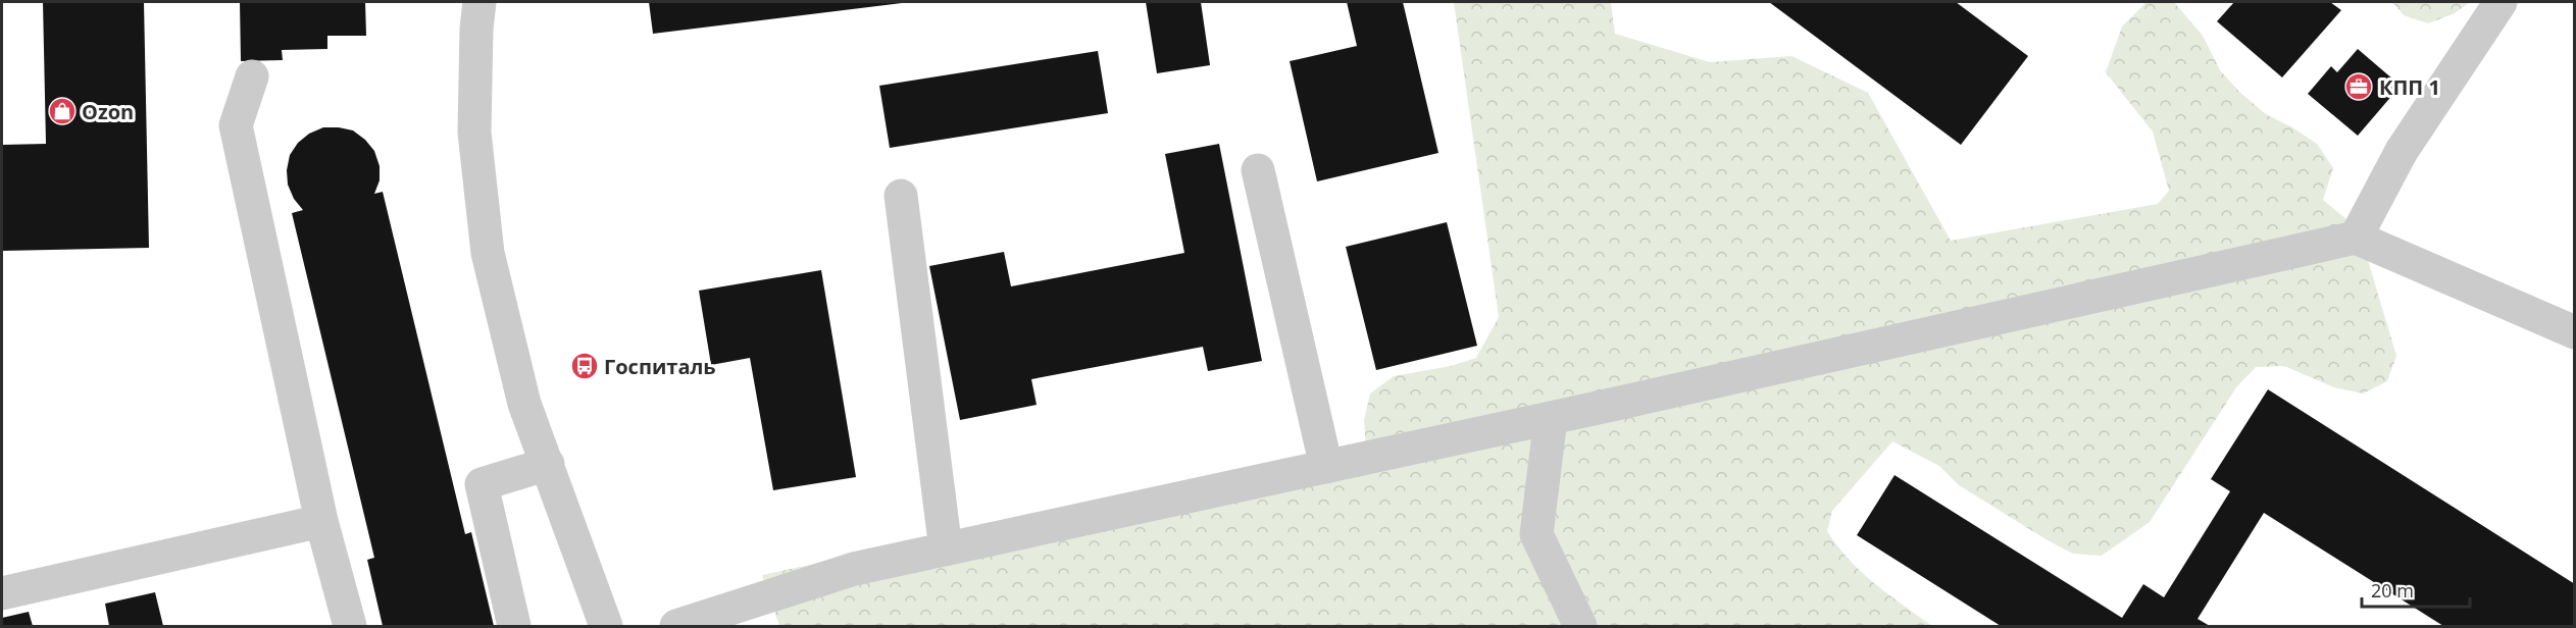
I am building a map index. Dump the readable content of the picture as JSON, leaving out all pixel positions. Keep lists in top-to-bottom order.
{
  "places": {
    "office": ["КПП 1"],
    "shop": ["Ozon"],
    "bus stop": ["Госпиталь"]
  },
  "scale_bar": "20 m"
}
